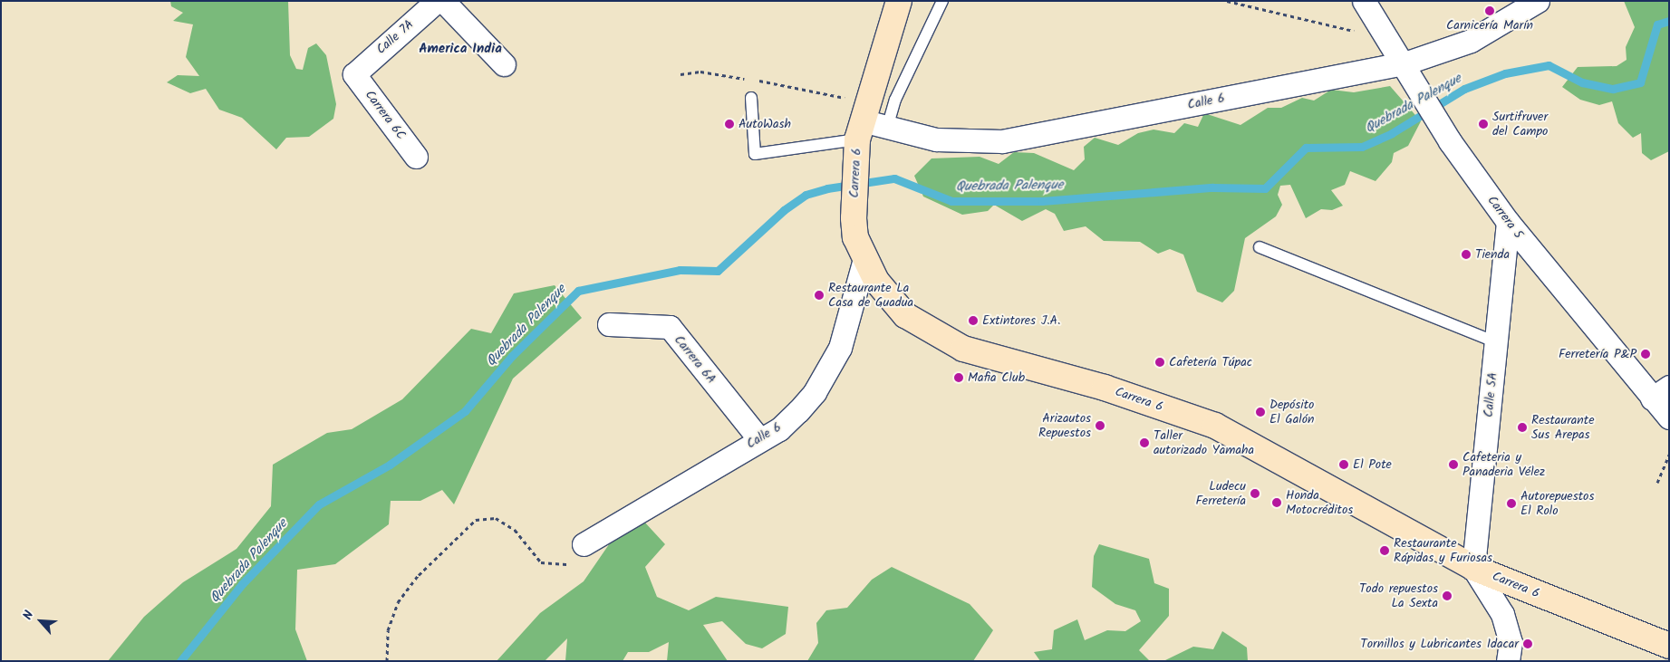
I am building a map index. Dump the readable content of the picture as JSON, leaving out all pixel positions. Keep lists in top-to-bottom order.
{
  "streets": {
    "main road": ["Carrera 6"],
    "street": [
      "Calle 7A",
      "Calle 6",
      "Carrera 6C",
      "Carrera 5",
      "Carrera 6A",
      "Calle 5A"
    ]
  },
  "crossings": [
    ["Calle 7A", "Carrera 6C"],
    ["Calle 6", "Carrera 6"],
    ["Calle 6", "Carrera 5"],
    ["Calle 6", "Carrera 6A"],
    ["Carrera 6", "Calle 5A"],
    ["Carrera 5", "Calle 5A"]
  ],
  "districts": ["America India"],
  "water": ["Quebrada Palenque"],
  "places": [
    "Carnicería Marín",
    "AutoWash",
    "Surtifruver del Campo",
    "Tienda",
    "Restaurante La Casa de Guadua",
    "Extintores J.A.",
    "Ferretería P&P",
    "Cafetería Túpac",
    "Mafia Club",
    "Depósito El Galón",
    "Arizautos Repuestos",
    "Restaurante Sus Arepas",
    "Taller autorizado Yamaha",
    "El Pote",
    "Cafeteria y Panaderia Vélez",
    "Ludecu Ferretería",
    "Honda Motocréditos",
    "Autorepuestos El Rolo",
    "Restaurante Rápidas y Furiosas",
    "Todo repuestos La Sexta",
    "Tornillos y Lubricantes Idacar"
  ],
  "north": "top left"
}
